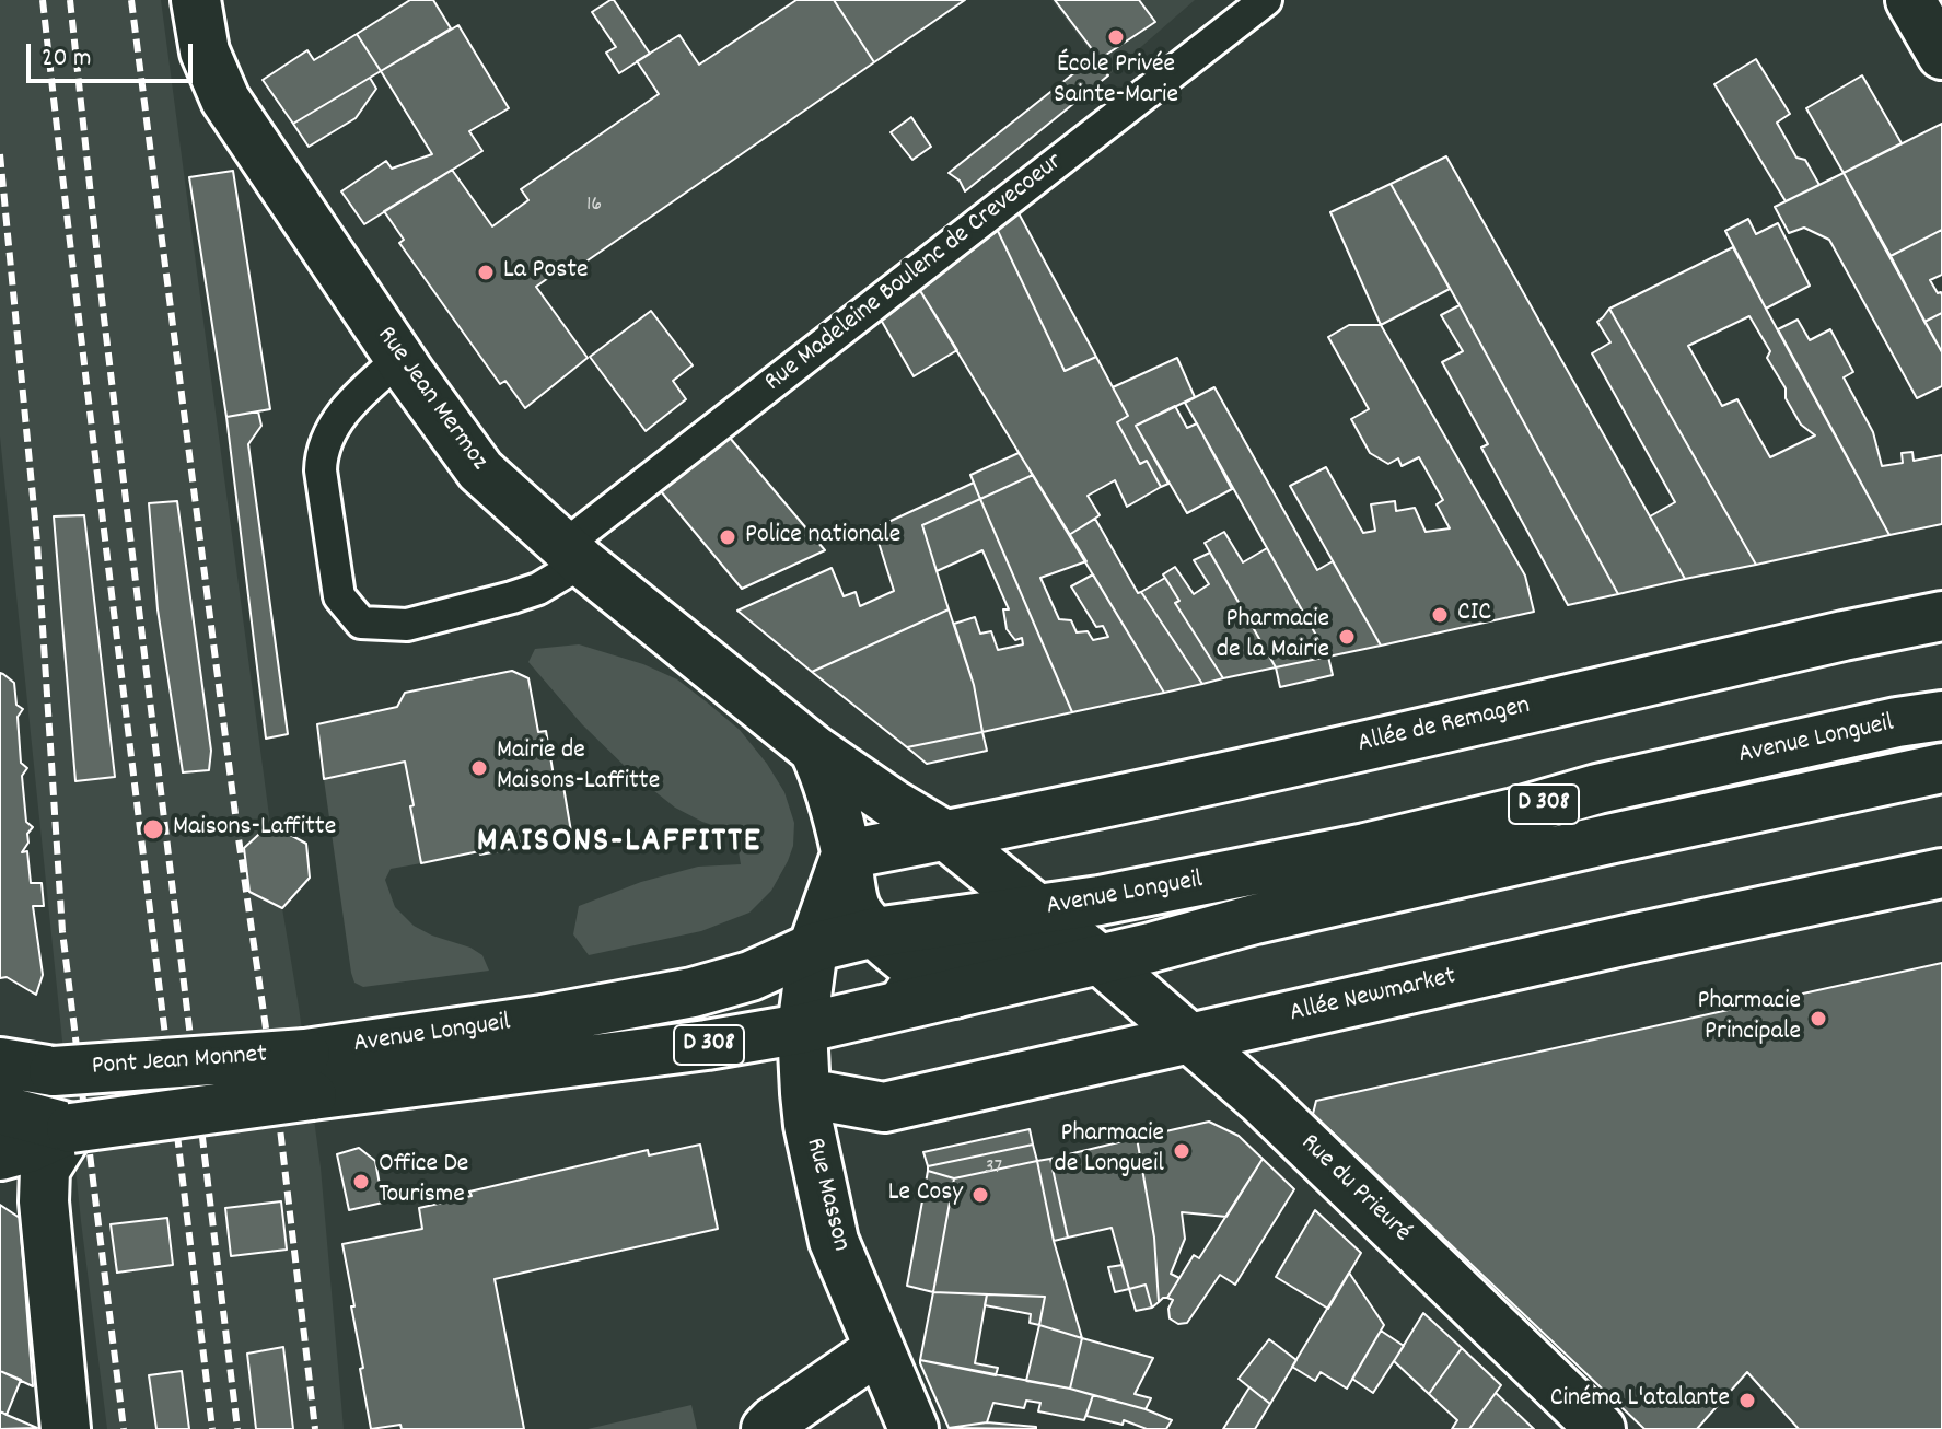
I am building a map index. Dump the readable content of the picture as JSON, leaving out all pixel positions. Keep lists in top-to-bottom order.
{
  "streets": {
    "street": [
      "Rue Jean Mermoz",
      "Allée de Remagen",
      "Avenue Longueil",
      "D 308",
      "Allée Newmarket",
      "Pont Jean Monnet",
      "Rue du Prieuré",
      "Rue Masson"
    ],
    "lane": ["Rue Madeleine Boulenc de Crevecoeur"]
  },
  "crossings": [
    ["Rue Madeleine Boulenc de Crevecoeur", "Rue Jean Mermoz"],
    ["Rue Jean Mermoz", "Allée de Remagen"],
    ["Rue Jean Mermoz", "Avenue Longueil"],
    ["Rue Jean Mermoz", "Rue du Prieuré"],
    ["Rue Jean Mermoz", "Rue Masson"],
    ["Allée de Remagen", "Rue Masson"],
    ["Avenue Longueil", "Pont Jean Monnet"],
    ["Avenue Longueil", "Rue du Prieuré"],
    ["Avenue Longueil", "Rue Masson"],
    ["D 308", "Pont Jean Monnet"],
    ["Allée Newmarket", "Rue du Prieuré"],
    ["Allée Newmarket", "Rue Masson"]
  ],
  "districts": ["MAISONS-LAFFITTE"],
  "places": [
    "École Privée Sainte-Marie",
    "La Poste",
    "Police nationale",
    "CIC",
    "Pharmacie de la Mairie",
    "Mairie de Maisons-Laffitte",
    "Maisons-Laffitte",
    "Pharmacie Principale",
    "Pharmacie de Longueil",
    "Office De Tourisme",
    "Le Cosy",
    "Cinéma L'atalante"
  ],
  "house_numbers": ["16", "37"],
  "scale_bar": "20 m"
}
